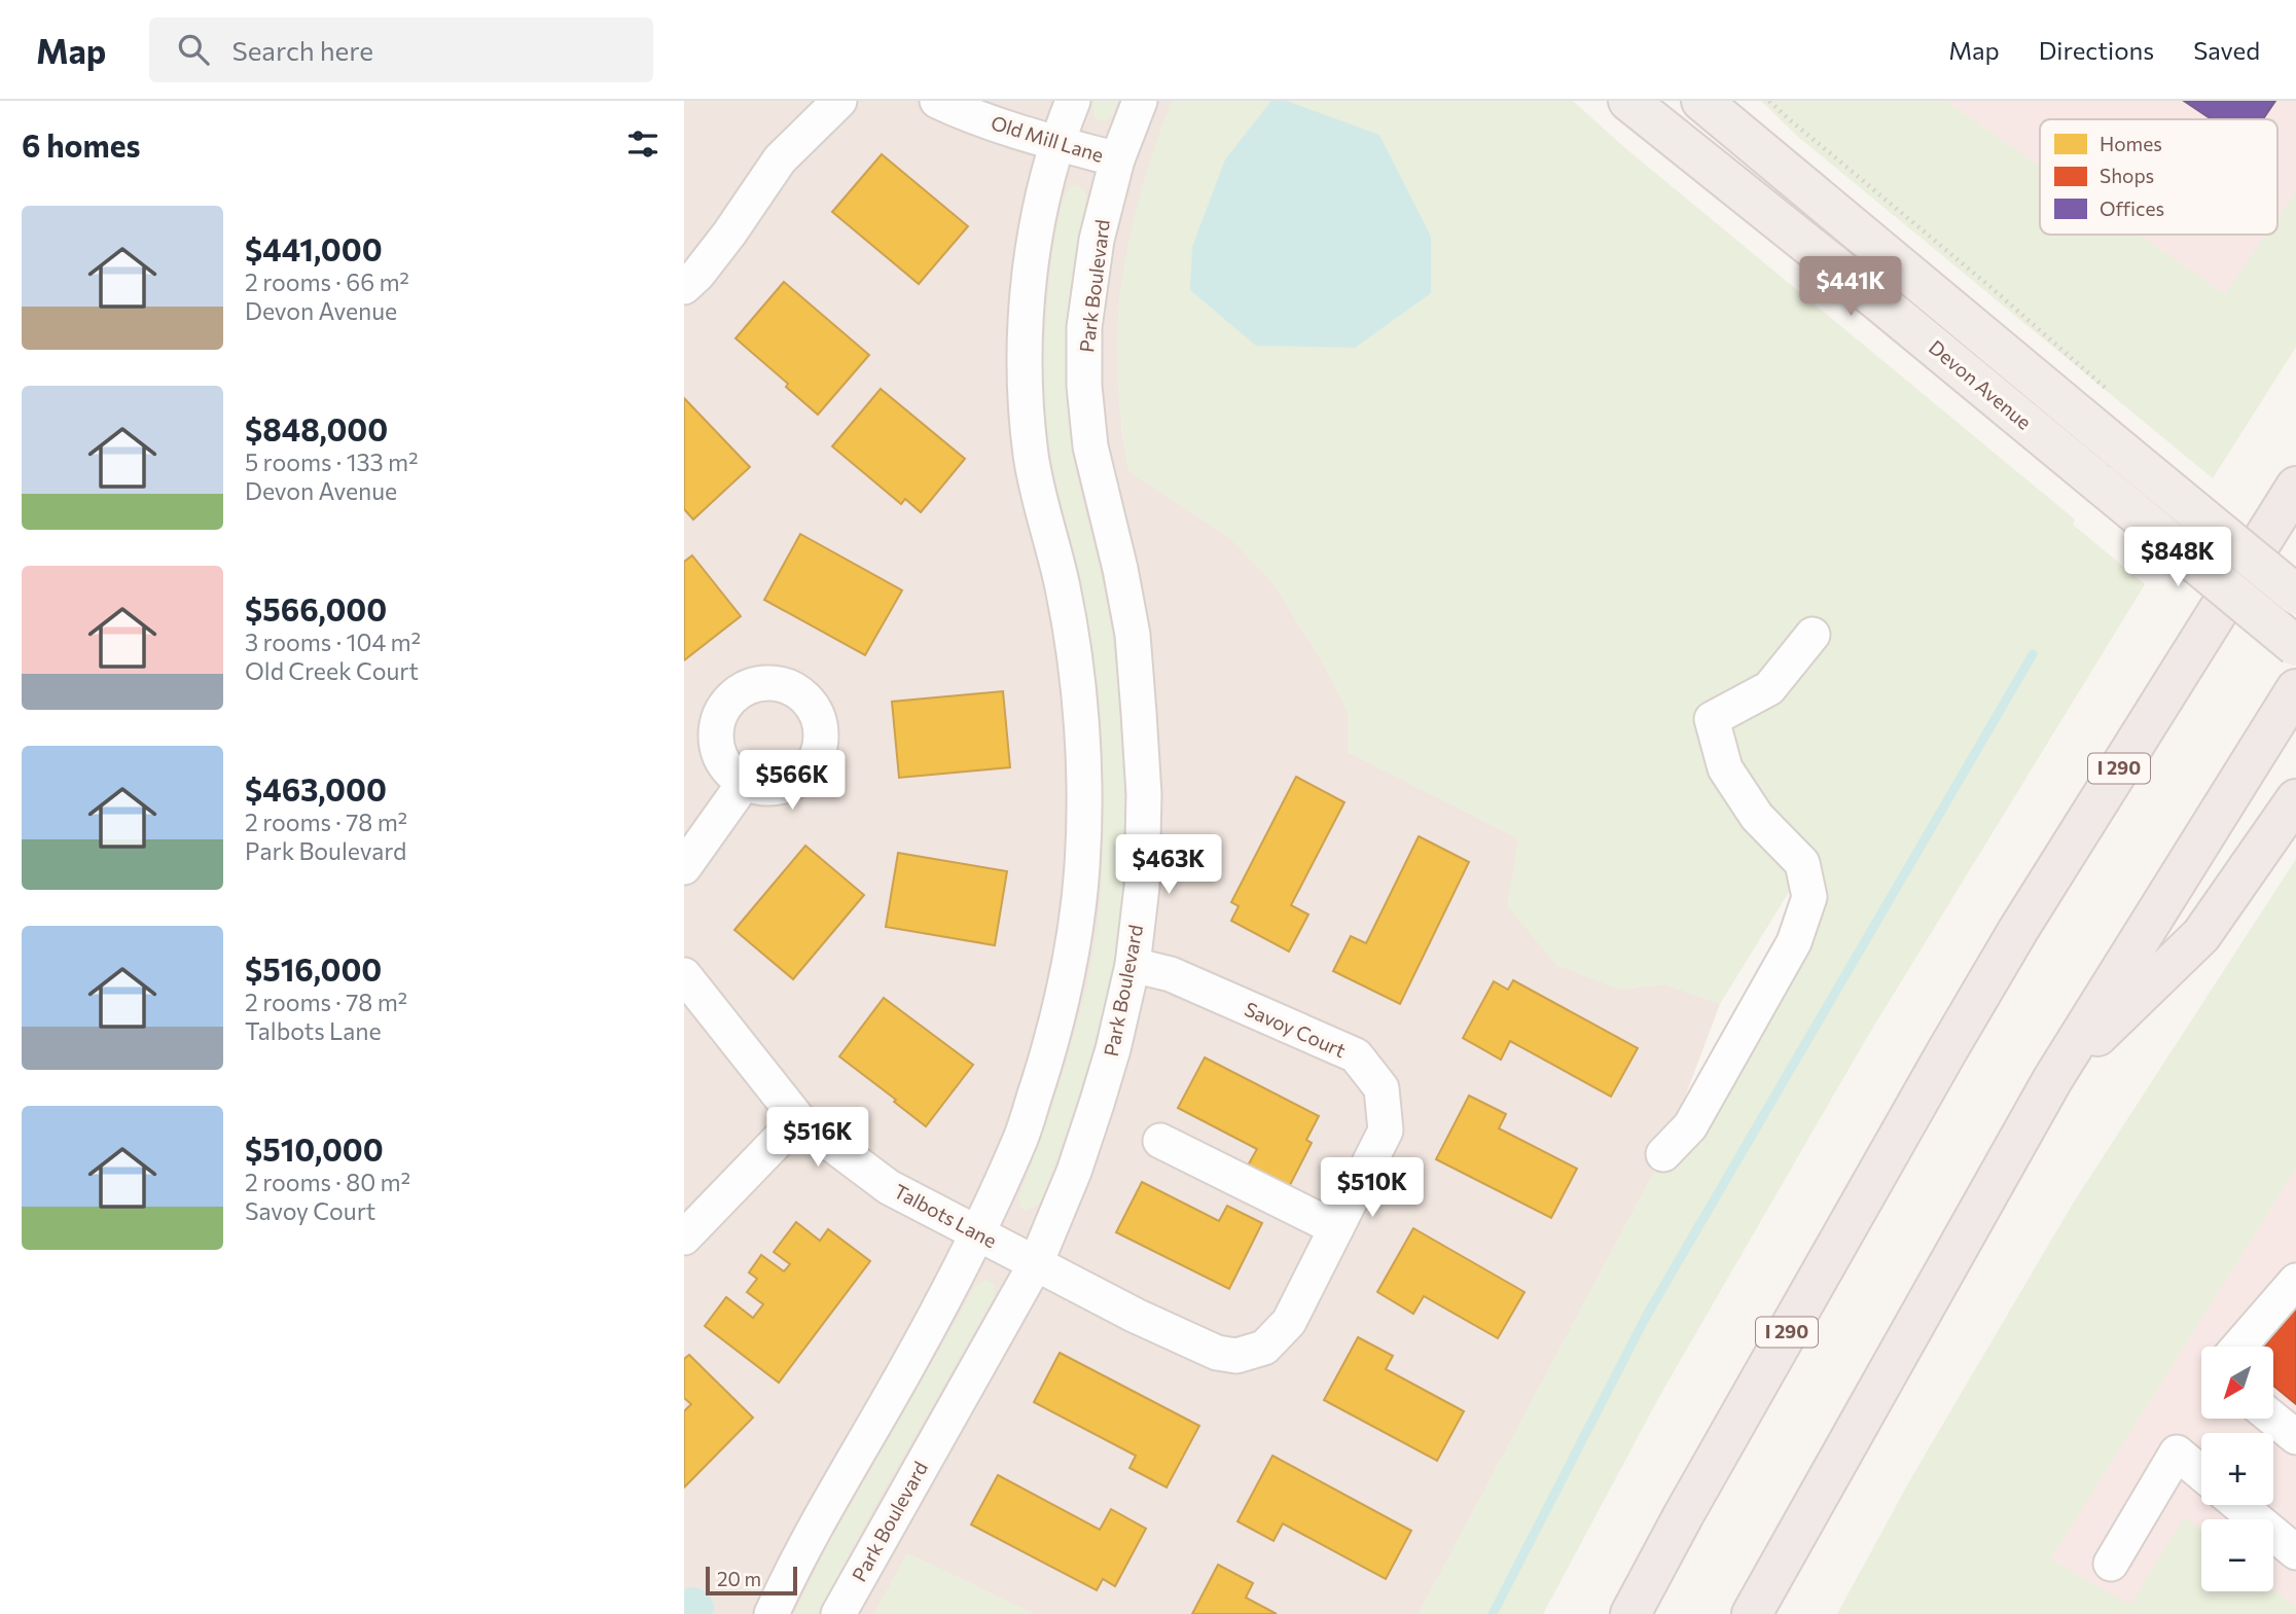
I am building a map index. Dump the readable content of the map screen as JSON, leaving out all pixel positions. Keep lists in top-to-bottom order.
{
  "streets": {
    "highway": ["I 290"],
    "main road": ["Devon Avenue"],
    "street": [
      "Old Mill Lane",
      "Park Boulevard",
      "Savoy Court",
      "Talbots Lane"
    ]
  },
  "crossings": [
    ["Old Mill Lane", "Park Boulevard"],
    ["Park Boulevard", "Savoy Court"],
    ["Park Boulevard", "Talbots Lane"],
    ["Savoy Court", "Talbots Lane"]
  ],
  "legend": ["Homes", "Shops", "Offices"],
  "scale_bar": "20 m",
  "north": "bottom left",
  "page": {
    "header": "Map",
    "search": "Search here",
    "nav": ["Map", "Directions", "Saved"],
    "heading": "6 homes",
    "list": [
      {
        "name": "$441,000",
        "note": "2 rooms · 66 m² · Devon Avenue"
      },
      {
        "name": "$848,000",
        "note": "5 rooms · 133 m² · Devon Avenue"
      },
      {
        "name": "$566,000",
        "note": "3 rooms · 104 m² · Old Creek Court"
      },
      {
        "name": "$463,000",
        "note": "2 rooms · 78 m² · Park Boulevard"
      },
      {
        "name": "$516,000",
        "note": "2 rooms · 78 m² · Talbots Lane"
      },
      {
        "name": "$510,000",
        "note": "2 rooms · 80 m² · Savoy Court"
      }
    ],
    "price": [
      "$441K",
      "$848K",
      "$566K",
      "$463K",
      "$516K",
      "$510K"
    ],
    "map_buttons": ["+", "−"],
    "scale": "20 m"
  }
}
